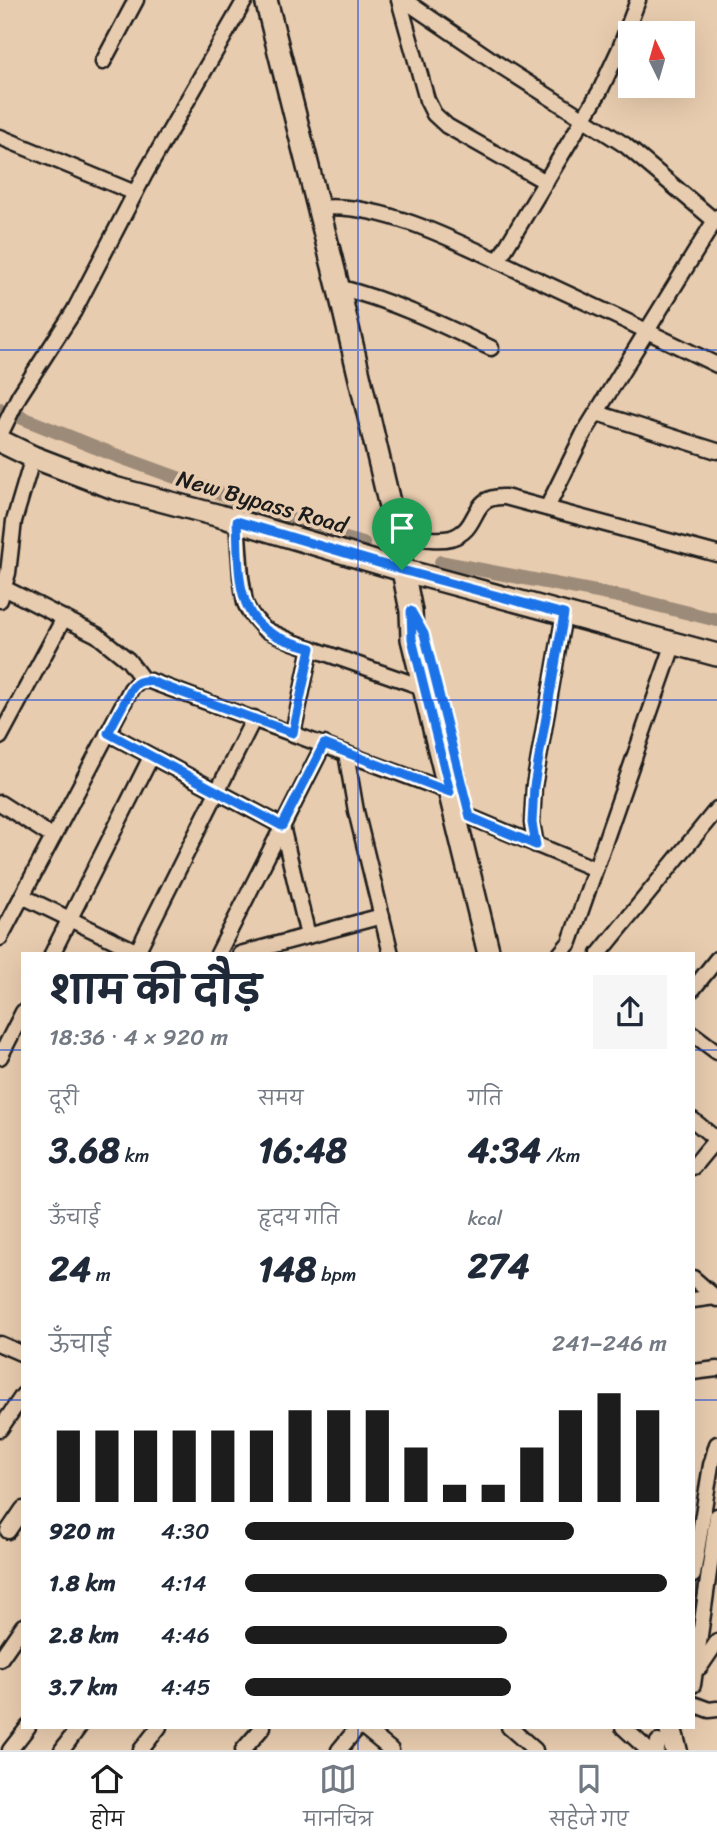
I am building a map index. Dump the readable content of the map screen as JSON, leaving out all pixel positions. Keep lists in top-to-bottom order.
{
  "streets": {
    "street": ["New Bypass Road"]
  },
  "north": "top",
  "page": {
    "heading": ["शाम की दौड़", "18:36 · 4 × 920 m"],
    "stats": [
      ["दूरी", "3.68 km"],
      ["समय", "16:48"],
      ["गति", "4:34 /km"],
      ["ऊँचाई", "24 m"],
      ["हृदय गति", "148 bpm"],
      ["kcal", "274"]
    ],
    "chart": ["ऊँचाई", "241–246 m"],
    "list": [
      {
        "name": "920 m",
        "note": "4:30"
      },
      {
        "name": "1.8 km",
        "note": "4:14"
      },
      {
        "name": "2.8 km",
        "note": "4:46"
      },
      {
        "name": "3.7 km",
        "note": "4:45"
      }
    ],
    "tabs": ["होम", "मानचित्र", "सहेजे गए"]
  }
}
